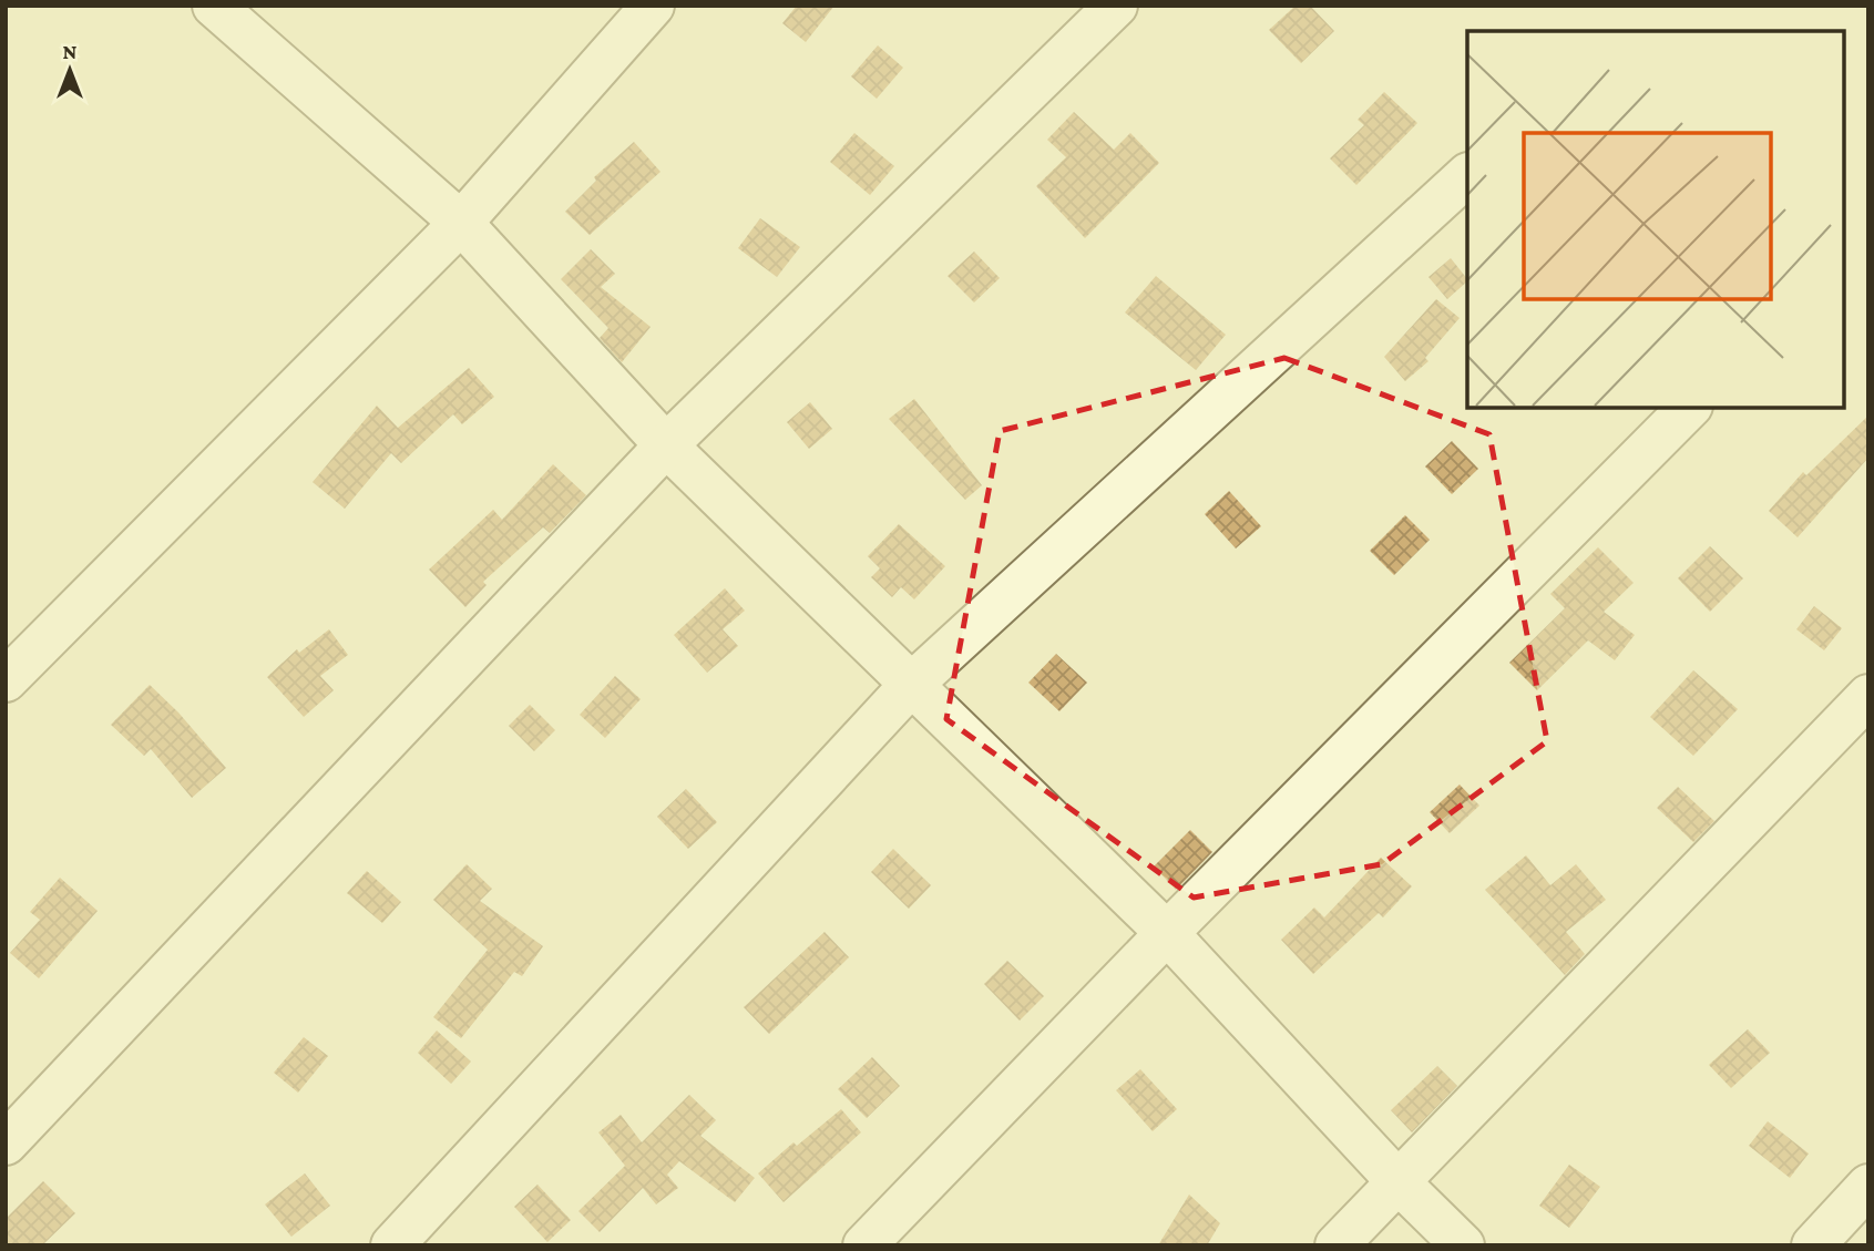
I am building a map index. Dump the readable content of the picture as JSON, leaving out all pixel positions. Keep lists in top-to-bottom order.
{
  "north": "top"
}
